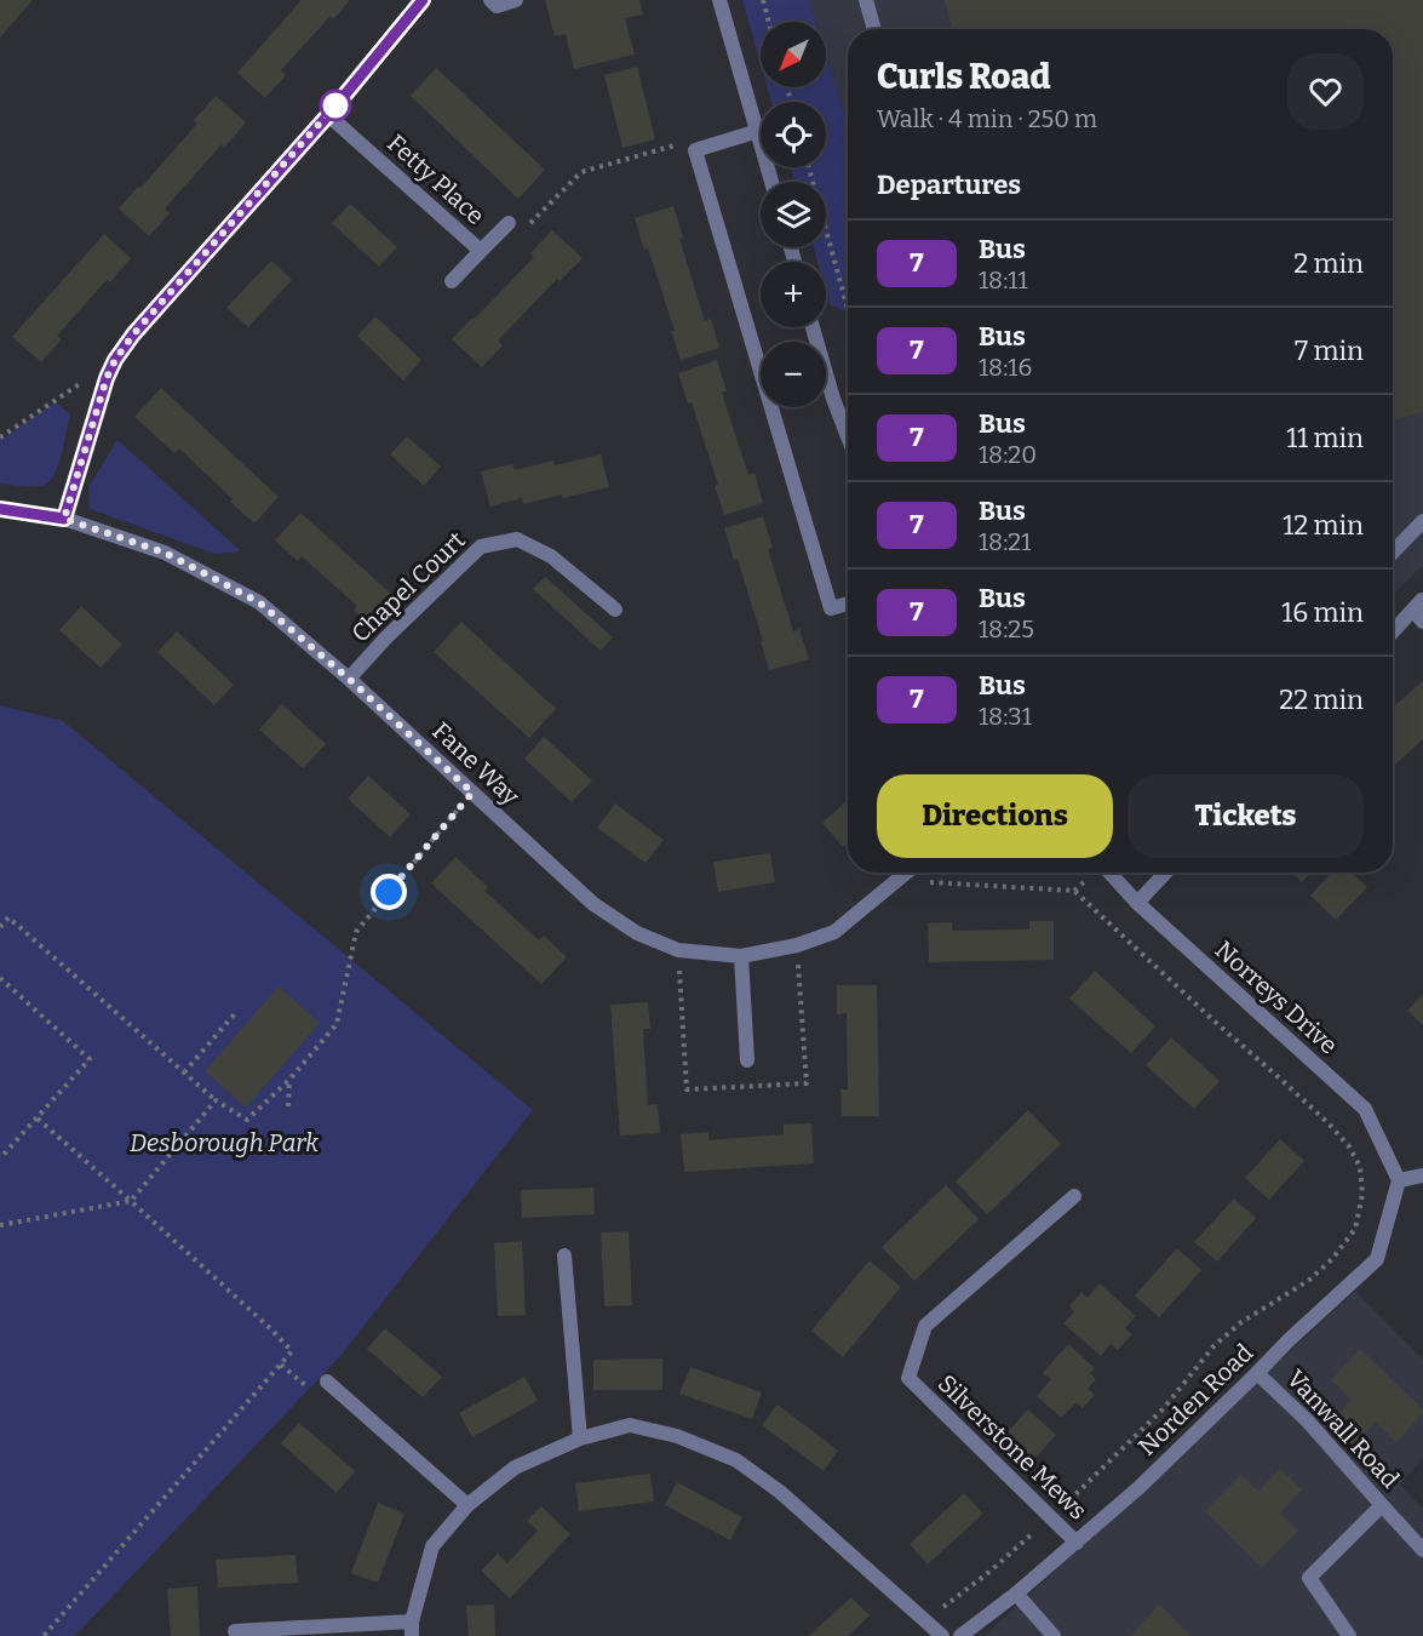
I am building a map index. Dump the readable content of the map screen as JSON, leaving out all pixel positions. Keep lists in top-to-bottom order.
{
  "streets": {
    "street": [
      "Fetty Place",
      "Chapel Court",
      "Fane Way",
      "Norreys Drive",
      "Norden Road",
      "Vanwall Road",
      "Silverstone Mews"
    ]
  },
  "crossings": [
    ["Chapel Court", "Fane Way"],
    ["Norreys Drive", "Norden Road"],
    ["Norden Road", "Vanwall Road"],
    ["Norden Road", "Silverstone Mews"]
  ],
  "parks": ["Desborough Park"],
  "lines": ["bus line 7"],
  "north": "bottom left",
  "page": {
    "map_buttons": ["+", "−"],
    "heading": [
      ["Curls Road", "Walk · 4 min · 250 m"],
      "Departures"
    ],
    "list": [
      {
        "mark": "7",
        "name": "Bus",
        "note": "18:11",
        "value": "2 min"
      },
      {
        "mark": "7",
        "name": "Bus",
        "note": "18:16",
        "value": "7 min"
      },
      {
        "mark": "7",
        "name": "Bus",
        "note": "18:20",
        "value": "11 min"
      },
      {
        "mark": "7",
        "name": "Bus",
        "note": "18:21",
        "value": "12 min"
      },
      {
        "mark": "7",
        "name": "Bus",
        "note": "18:25",
        "value": "16 min"
      },
      {
        "mark": "7",
        "name": "Bus",
        "note": "18:31",
        "value": "22 min"
      }
    ],
    "buttons": ["Directions", "Tickets"]
  }
}
